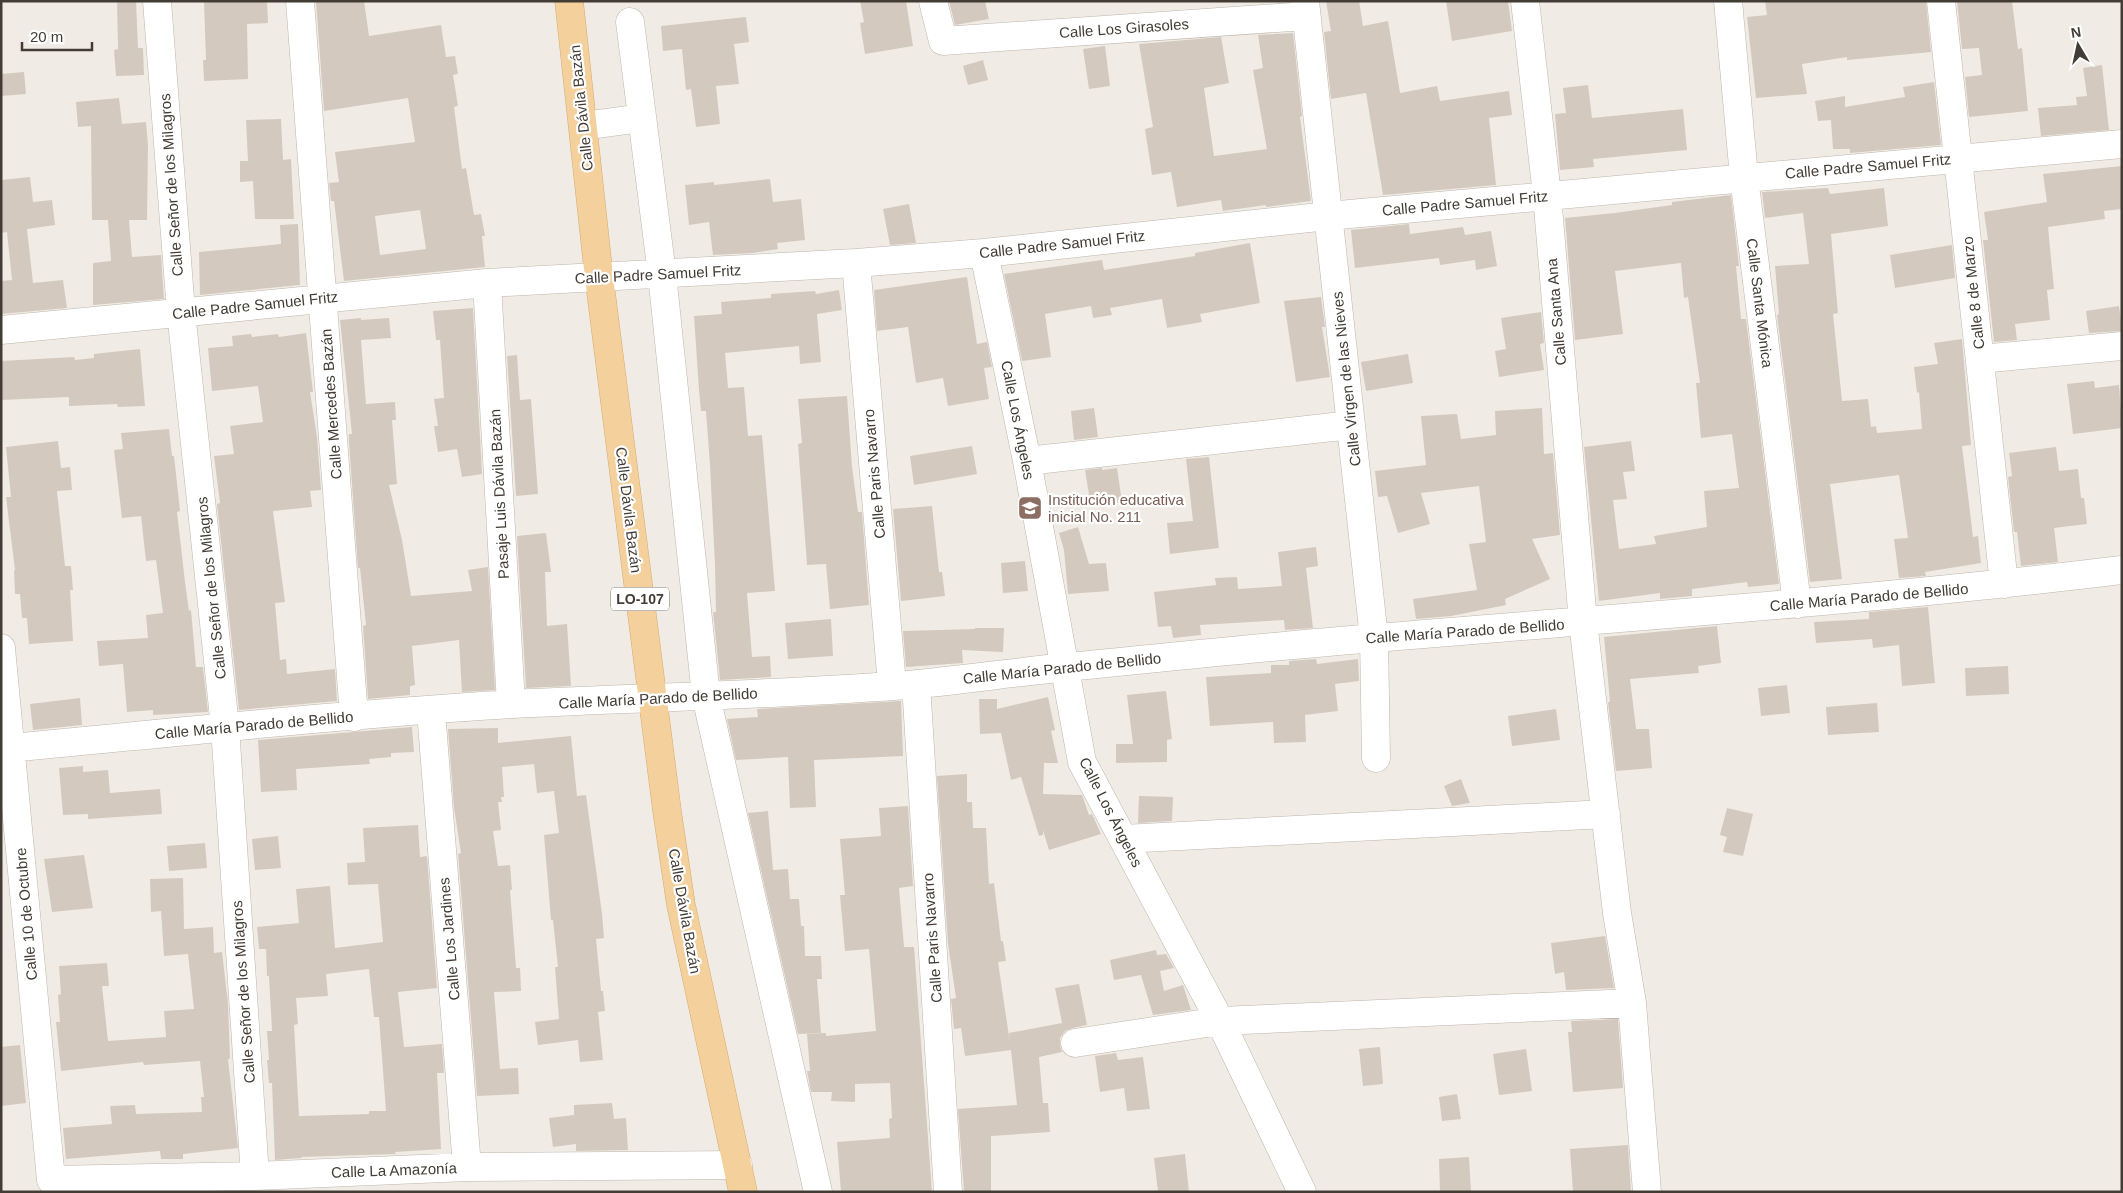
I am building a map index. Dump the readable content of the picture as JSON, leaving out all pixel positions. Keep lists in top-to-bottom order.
{
  "streets": {
    "main road": ["Calle Dávila Bazán", "LO-107"],
    "street": [
      "Calle Los Girasoles",
      "Calle Padre Samuel Fritz",
      "Calle Señor de los Milagros",
      "Calle 8 de Marzo",
      "Calle Santa Mónica",
      "Calle Santa Ana",
      "Calle Virgen de las Nieves",
      "Calle Mercedes Bazán",
      "Calle Los Ángeles",
      "Calle Paris Navarro",
      "Pasaje Luis Dávila Bazán",
      "Calle María Parado de Bellido",
      "Calle 10 de Octubre",
      "Calle Los Jardines",
      "Calle La Amazonía"
    ]
  },
  "crossings": [
    ["Calle Los Girasoles", "Calle Virgen de las Nieves"],
    ["Calle Dávila Bazán", "Calle Padre Samuel Fritz"],
    ["Calle Dávila Bazán", "Calle María Parado de Bellido"],
    ["Calle Dávila Bazán", "Calle La Amazonía"],
    ["Calle Padre Samuel Fritz", "Calle Señor de los Milagros"],
    ["Calle Padre Samuel Fritz", "Calle 8 de Marzo"],
    ["Calle Padre Samuel Fritz", "Calle Santa Mónica"],
    ["Calle Padre Samuel Fritz", "Calle Santa Ana"],
    ["Calle Padre Samuel Fritz", "Calle Virgen de las Nieves"],
    ["Calle Padre Samuel Fritz", "Calle Mercedes Bazán"],
    ["Calle Padre Samuel Fritz", "Calle Los Ángeles"],
    ["Calle Padre Samuel Fritz", "Calle Paris Navarro"],
    ["Calle Padre Samuel Fritz", "Pasaje Luis Dávila Bazán"],
    ["Calle Señor de los Milagros", "Calle María Parado de Bellido"],
    ["Calle Señor de los Milagros", "Calle La Amazonía"],
    ["Calle 8 de Marzo", "Calle María Parado de Bellido"],
    ["Calle Santa Mónica", "Calle María Parado de Bellido"],
    ["Calle Santa Ana", "Calle María Parado de Bellido"],
    ["Calle Virgen de las Nieves", "Calle María Parado de Bellido"],
    ["Calle Mercedes Bazán", "Calle María Parado de Bellido"],
    ["Calle Los Ángeles", "Calle María Parado de Bellido"],
    ["Calle Paris Navarro", "Calle María Parado de Bellido"],
    ["Pasaje Luis Dávila Bazán", "Calle María Parado de Bellido"],
    ["Calle María Parado de Bellido", "Calle 10 de Octubre"],
    ["Calle María Parado de Bellido", "Calle Los Jardines"],
    ["Calle 10 de Octubre", "Calle La Amazonía"],
    ["Calle Los Jardines", "Calle La Amazonía"]
  ],
  "places": {
    "school or university": ["Institución educativa inicial No. 211"]
  },
  "scale_bar": "20 m",
  "north": "top"
}
